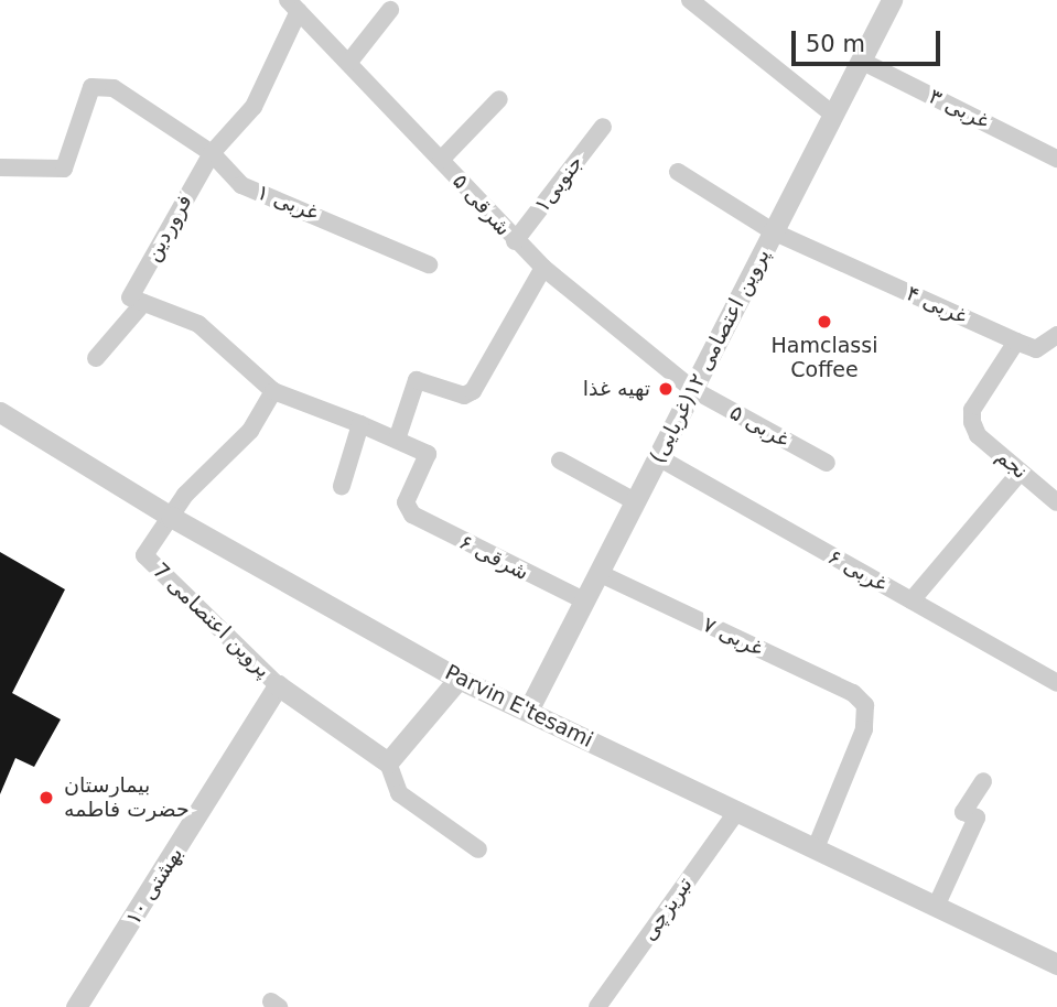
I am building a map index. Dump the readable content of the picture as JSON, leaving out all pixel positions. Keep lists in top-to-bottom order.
{
  "streets": {
    "street": [
      "غربی ۳",
      "جنوبی۱",
      "غربی ۱",
      "شرقی ۵",
      "فروردین",
      "غربی ۴",
      "پروین اعتصامی ۱۲(غربایی)",
      "غربی ۵",
      "نجم",
      "شرقی ۶",
      "غربی ۶",
      "پروین اعتصامی 7",
      "غربی ۷",
      "Parvin E'tesami",
      "بهشتی ۱۰",
      "تبریزچی"
    ]
  },
  "crossings": [
    ["غربی ۳", "پروین اعتصامی ۱۲(غربایی)"],
    ["جنوبی۱", "شرقی ۵"],
    ["غربی ۱", "فروردین"],
    ["شرقی ۵", "فروردین"],
    ["شرقی ۵", "پروین اعتصامی ۱۲(غربایی)"],
    ["شرقی ۵", "غربی ۵"],
    ["غربی ۴", "پروین اعتصامی ۱۲(غربایی)"],
    ["غربی ۴", "نجم"],
    ["پروین اعتصامی ۱۲(غربایی)", "غربی ۵"],
    ["پروین اعتصامی ۱۲(غربایی)", "شرقی ۶"],
    ["پروین اعتصامی ۱۲(غربایی)", "غربی ۶"],
    ["پروین اعتصامی ۱۲(غربایی)", "غربی ۷"],
    ["پروین اعتصامی ۱۲(غربایی)", "Parvin E'tesami"],
    ["پروین اعتصامی 7", "Parvin E'tesami"],
    ["پروین اعتصامی 7", "بهشتی ۱۰"],
    ["غربی ۷", "Parvin E'tesami"],
    ["Parvin E'tesami", "تبریزچی"]
  ],
  "places": ["Hamclassi Coffee", "تهیه غذا", "بیمارستان حضرت فاطمه"],
  "scale_bar": "50 m"
}
